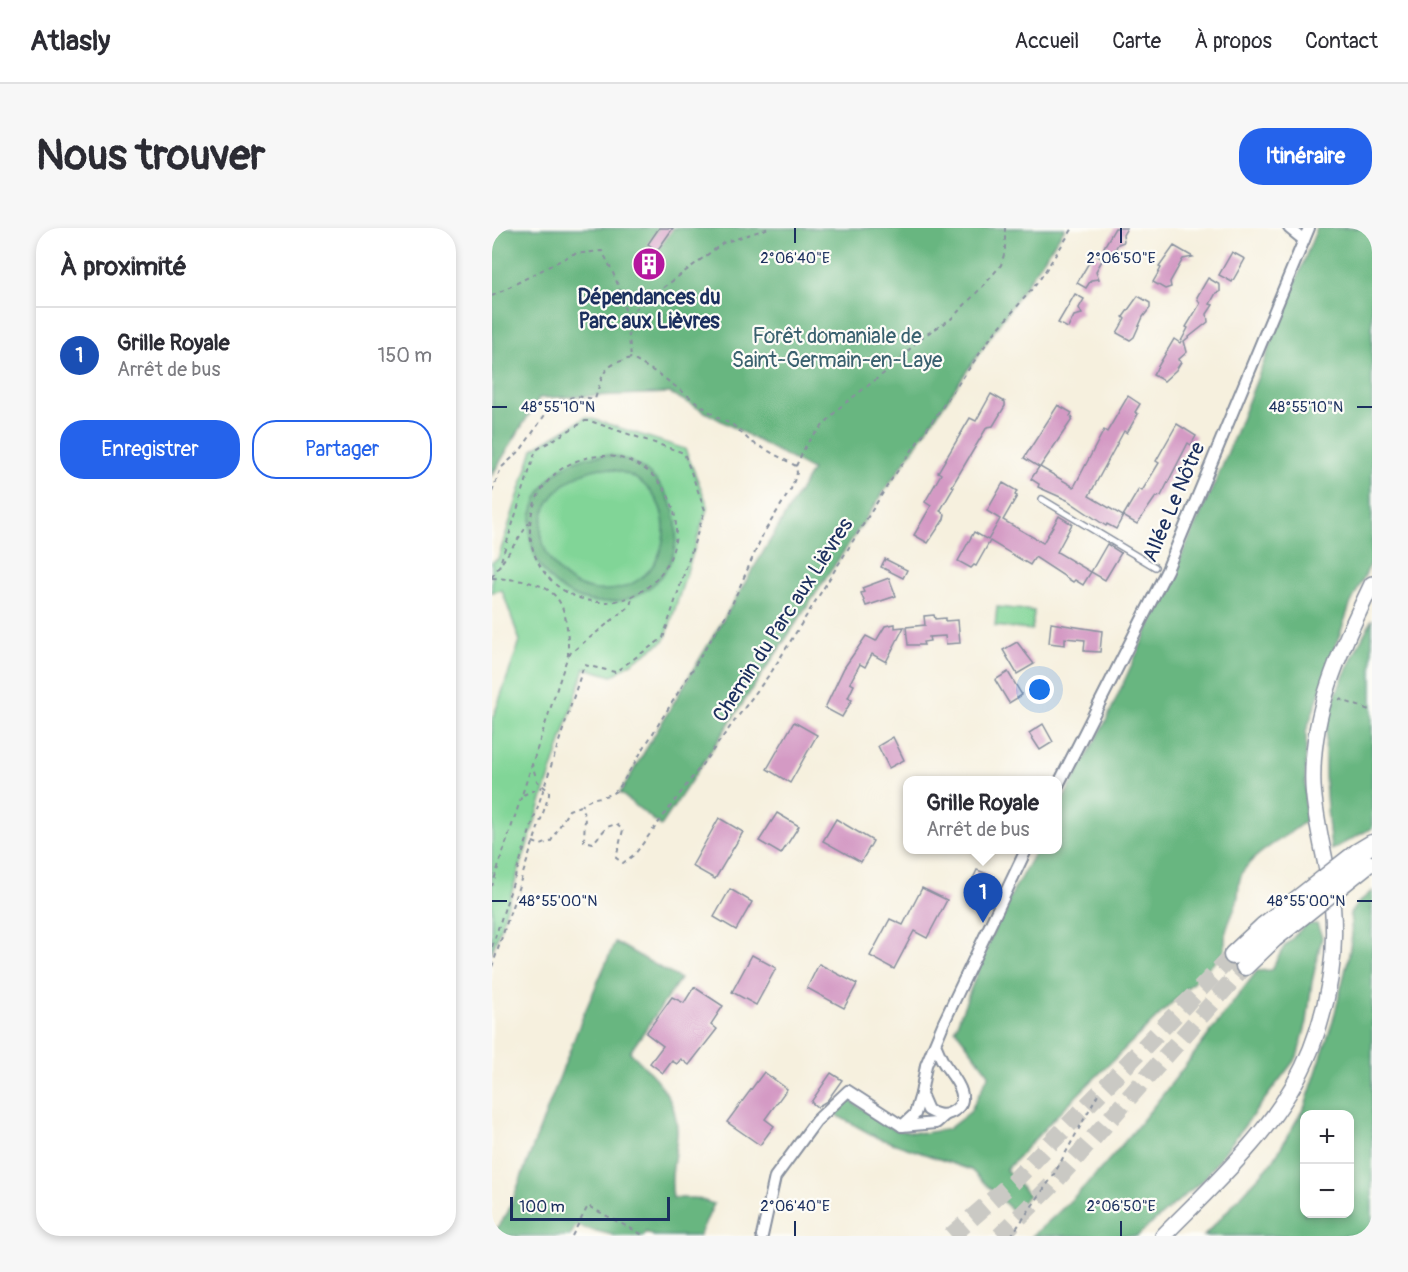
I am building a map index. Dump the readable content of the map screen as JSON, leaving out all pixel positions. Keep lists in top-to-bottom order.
{
  "streets": {
    "street": ["Allée Le Nôtre"],
    "path": ["Chemin du Parc aux Lièvres"]
  },
  "parks": ["Forêt domaniale de Saint-Germain-en-Laye"],
  "places": {
    "building": ["Dépendances du Parc aux Lièvres"]
  },
  "scale_bar": "100 m",
  "page": {
    "header": "Atlasly",
    "nav": [
      "Accueil",
      "Carte",
      "À propos",
      "Contact"
    ],
    "buttons": [
      "Itinéraire",
      ["Enregistrer", "Partager"]
    ],
    "title": "Nous trouver",
    "heading": "À proximité",
    "list": [
      {
        "mark": "1",
        "name": "Grille Royale",
        "note": "Arrêt de bus",
        "value": "150 m"
      }
    ],
    "popup": ["Grille Royale", "Arrêt de bus"],
    "pins": "1",
    "map_buttons": ["+", "−"],
    "scale": "100 m"
  },
  "coordinates": [
    "2°06'40\"E",
    "2°06'50\"E",
    "48°55'10\"N",
    "48°55'00\"N"
  ]
}
